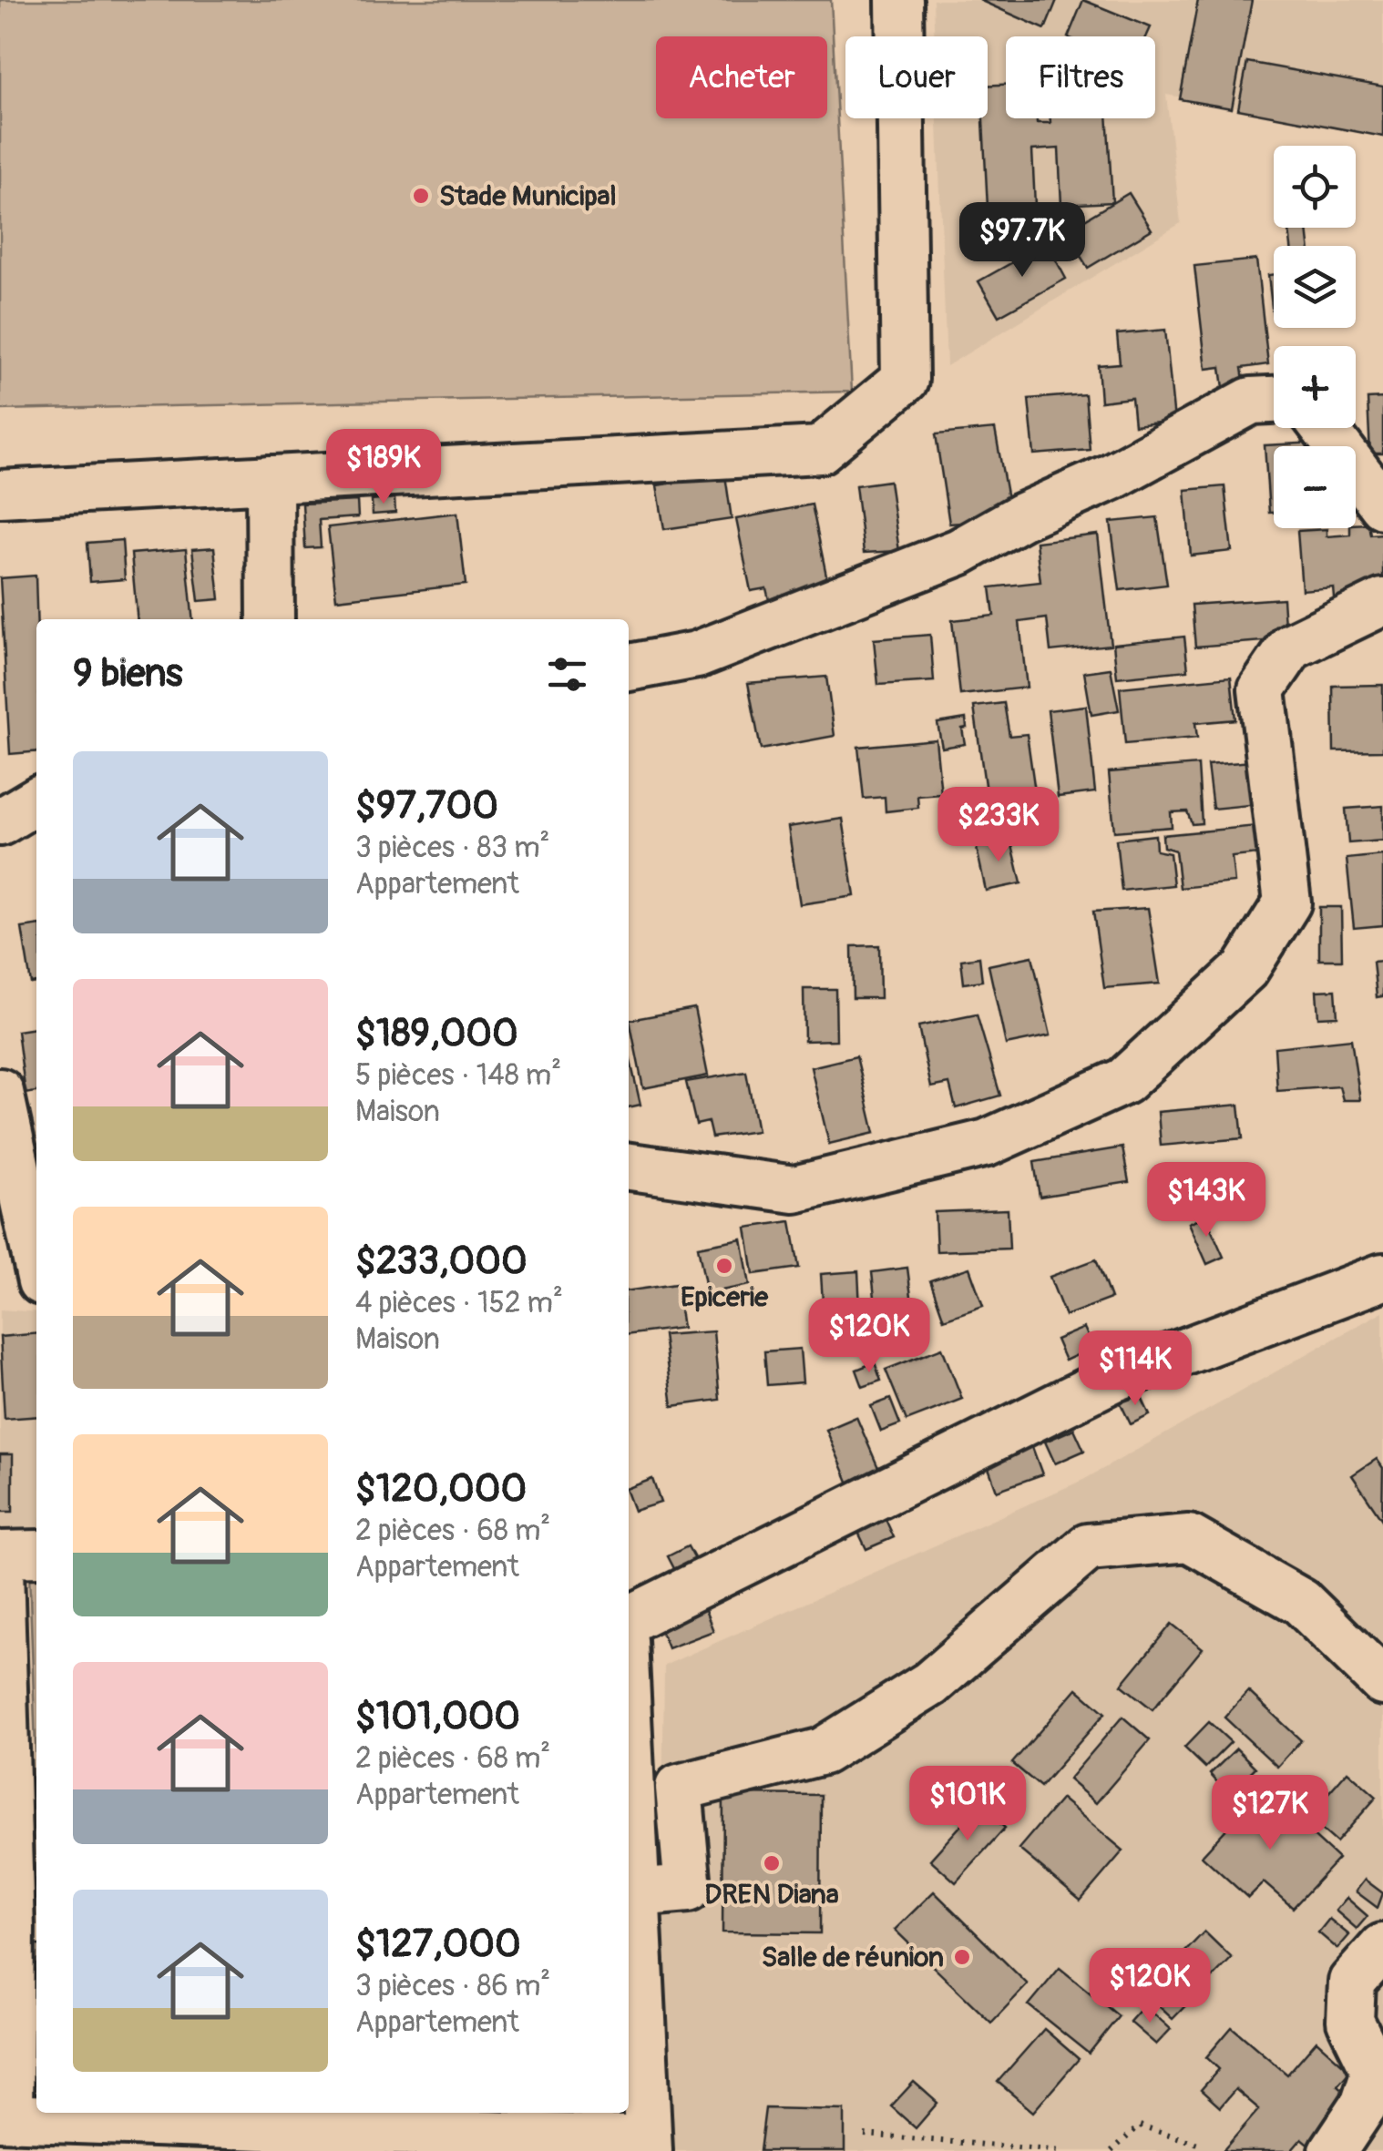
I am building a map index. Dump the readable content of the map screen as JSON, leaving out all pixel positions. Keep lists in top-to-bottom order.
{
  "places": [
    "Stade Municipal",
    "Epicerie",
    "DREN Diana",
    "Salle de réunion"
  ],
  "page": {
    "chip": ["Acheter", "Louer", "Filtres"],
    "map_buttons": ["+", "−"],
    "price": [
      "$97.7K",
      "$189K",
      "$233K",
      "$143K",
      "$120K",
      "$114K",
      "$101K",
      "$127K",
      "$120K"
    ],
    "heading": "9 biens",
    "list": [
      {
        "name": "$97,700",
        "note": "3 pièces · 83 m² · Appartement"
      },
      {
        "name": "$189,000",
        "note": "5 pièces · 148 m² · Maison"
      },
      {
        "name": "$233,000",
        "note": "4 pièces · 152 m² · Maison"
      },
      {
        "name": "$120,000",
        "note": "2 pièces · 68 m² · Appartement"
      },
      {
        "name": "$101,000",
        "note": "2 pièces · 68 m² · Appartement"
      },
      {
        "name": "$127,000",
        "note": "3 pièces · 86 m² · Appartement"
      }
    ]
  }
}
